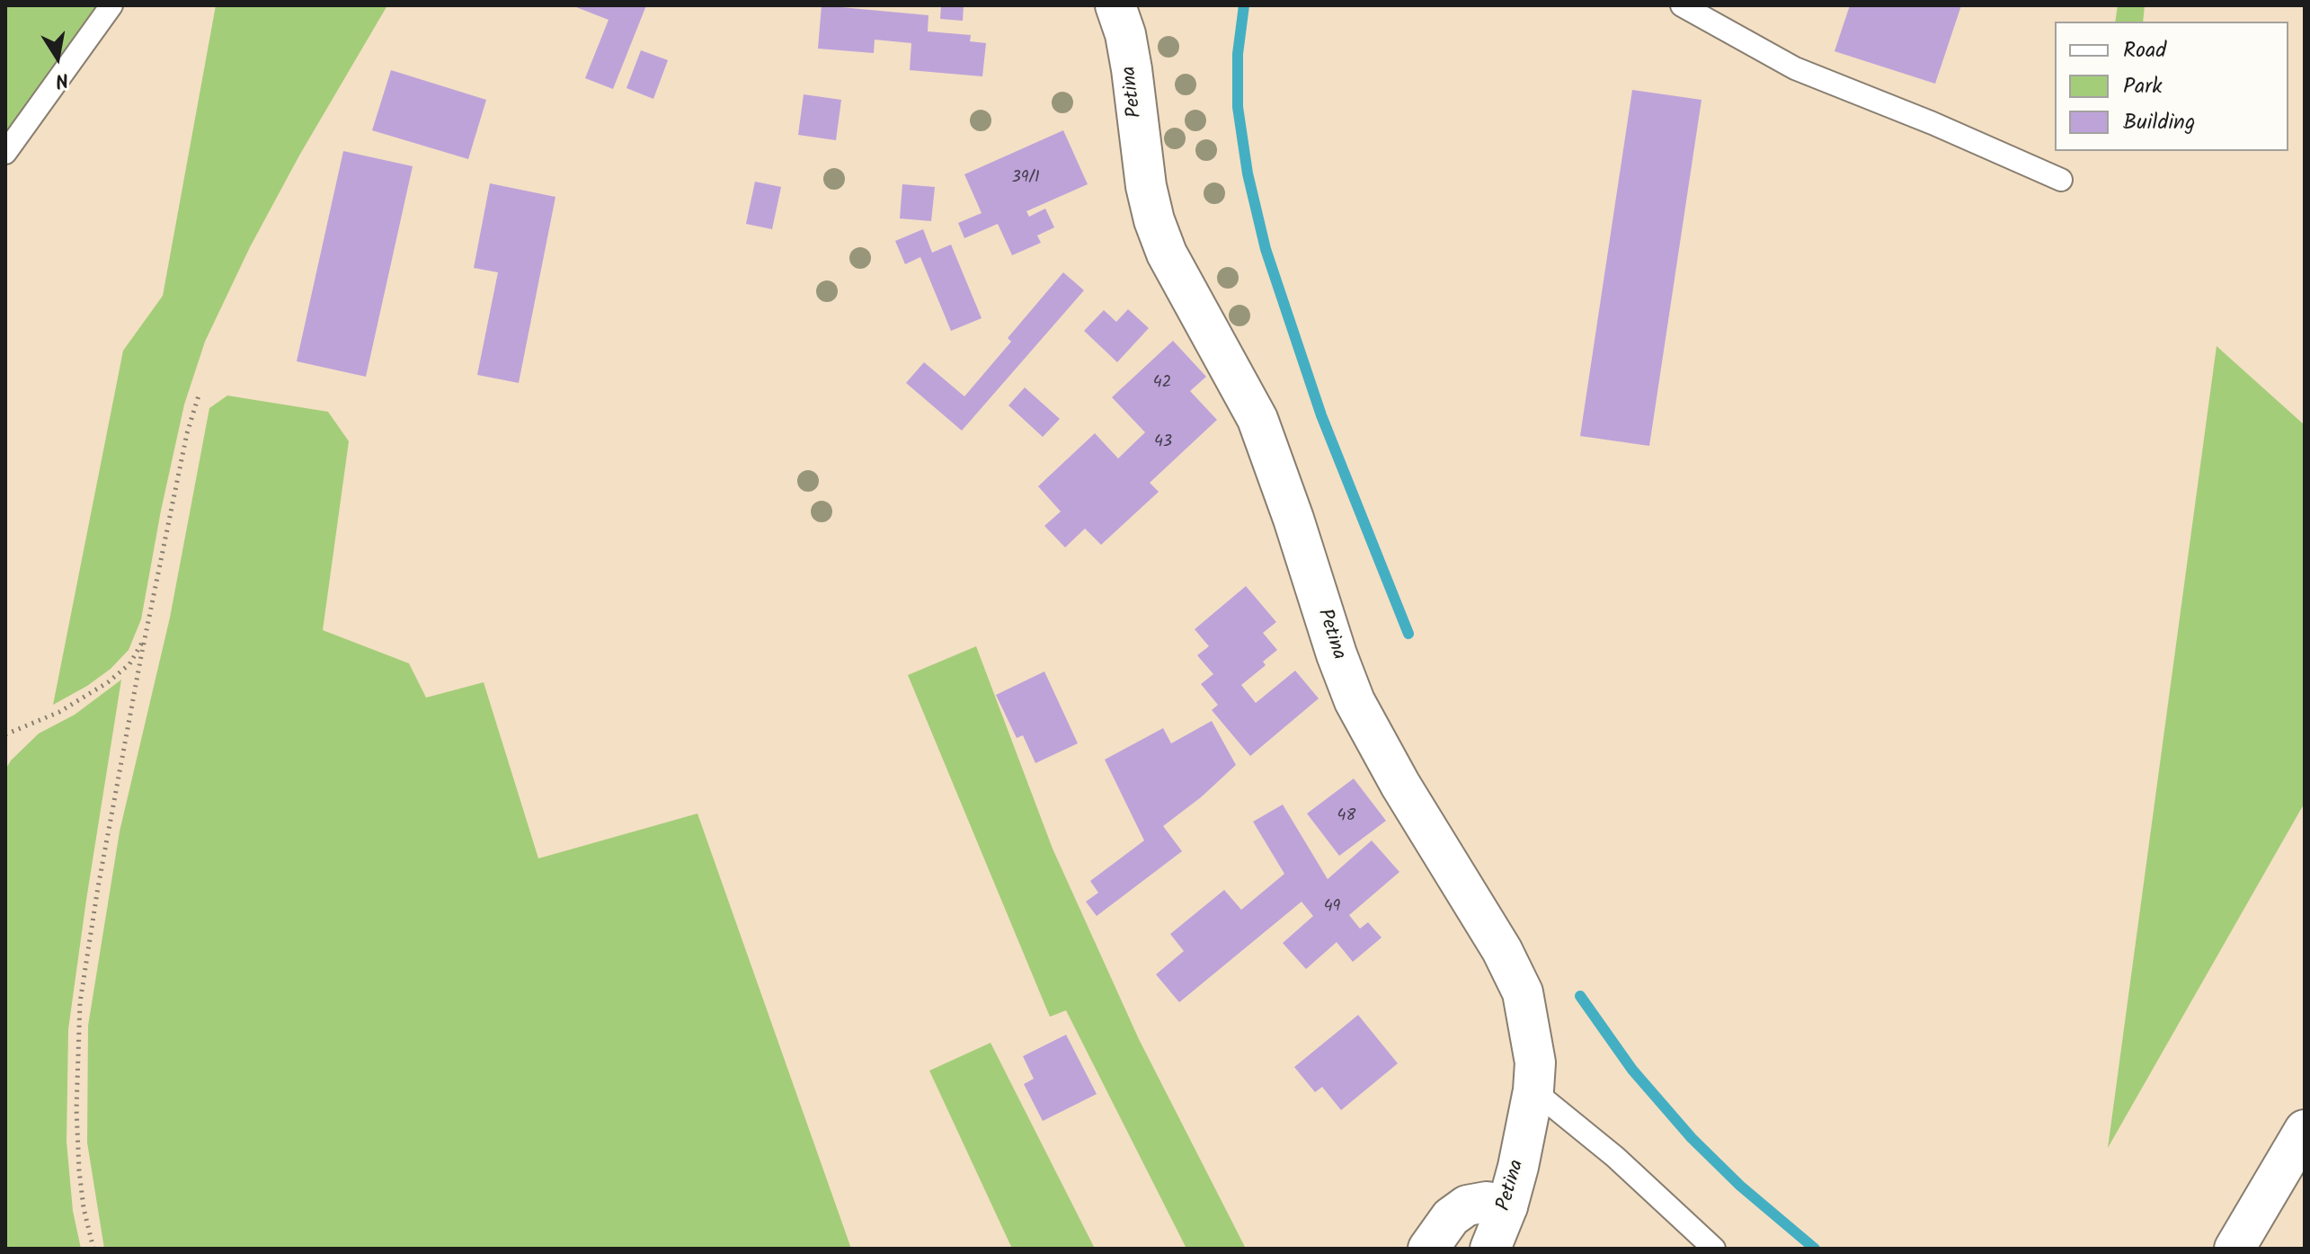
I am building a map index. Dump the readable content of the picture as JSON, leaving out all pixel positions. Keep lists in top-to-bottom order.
{
  "streets": {
    "main road": ["Petina"]
  },
  "house_numbers": [
    "39/1",
    "42",
    "43",
    "48",
    "49"
  ],
  "legend": ["Road", "Park", "Building"],
  "north": "bottom"
}
